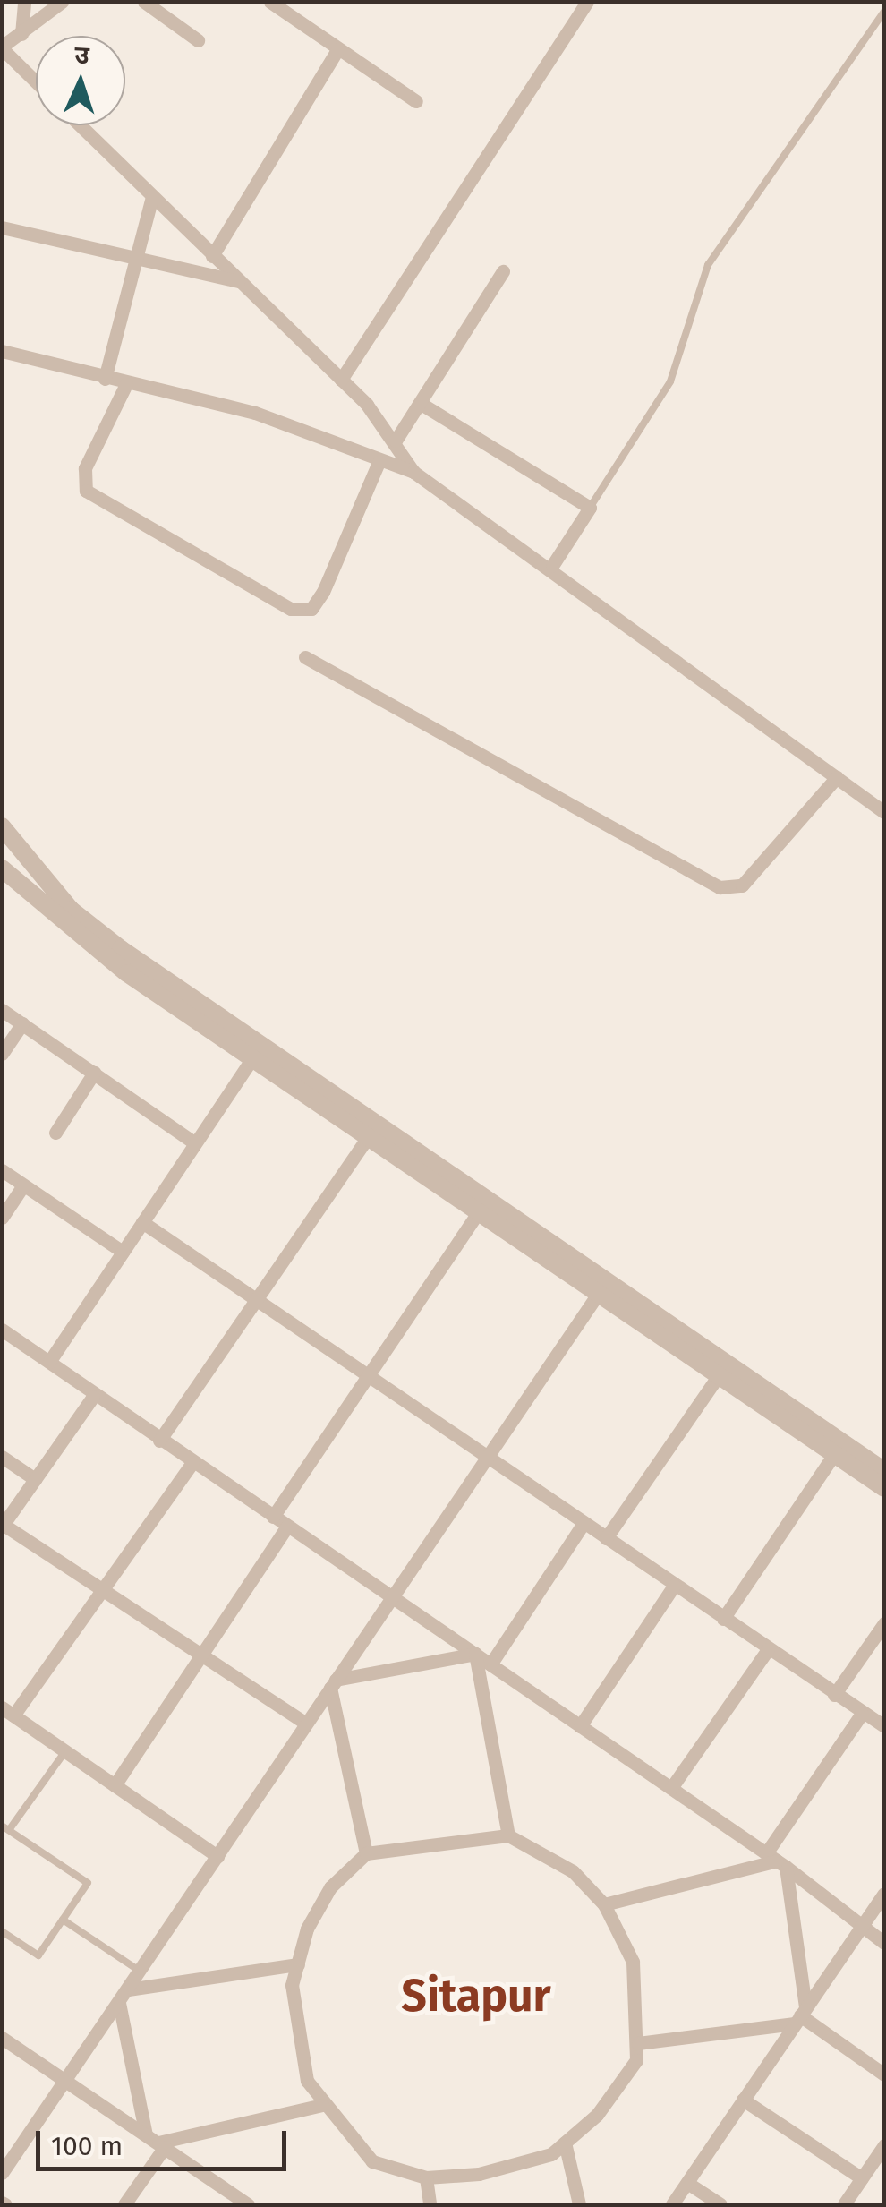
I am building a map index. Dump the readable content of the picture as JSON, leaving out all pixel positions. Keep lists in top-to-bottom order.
{
  "districts": ["Sitapur"],
  "scale_bar": "100 m",
  "north": "top"
}
